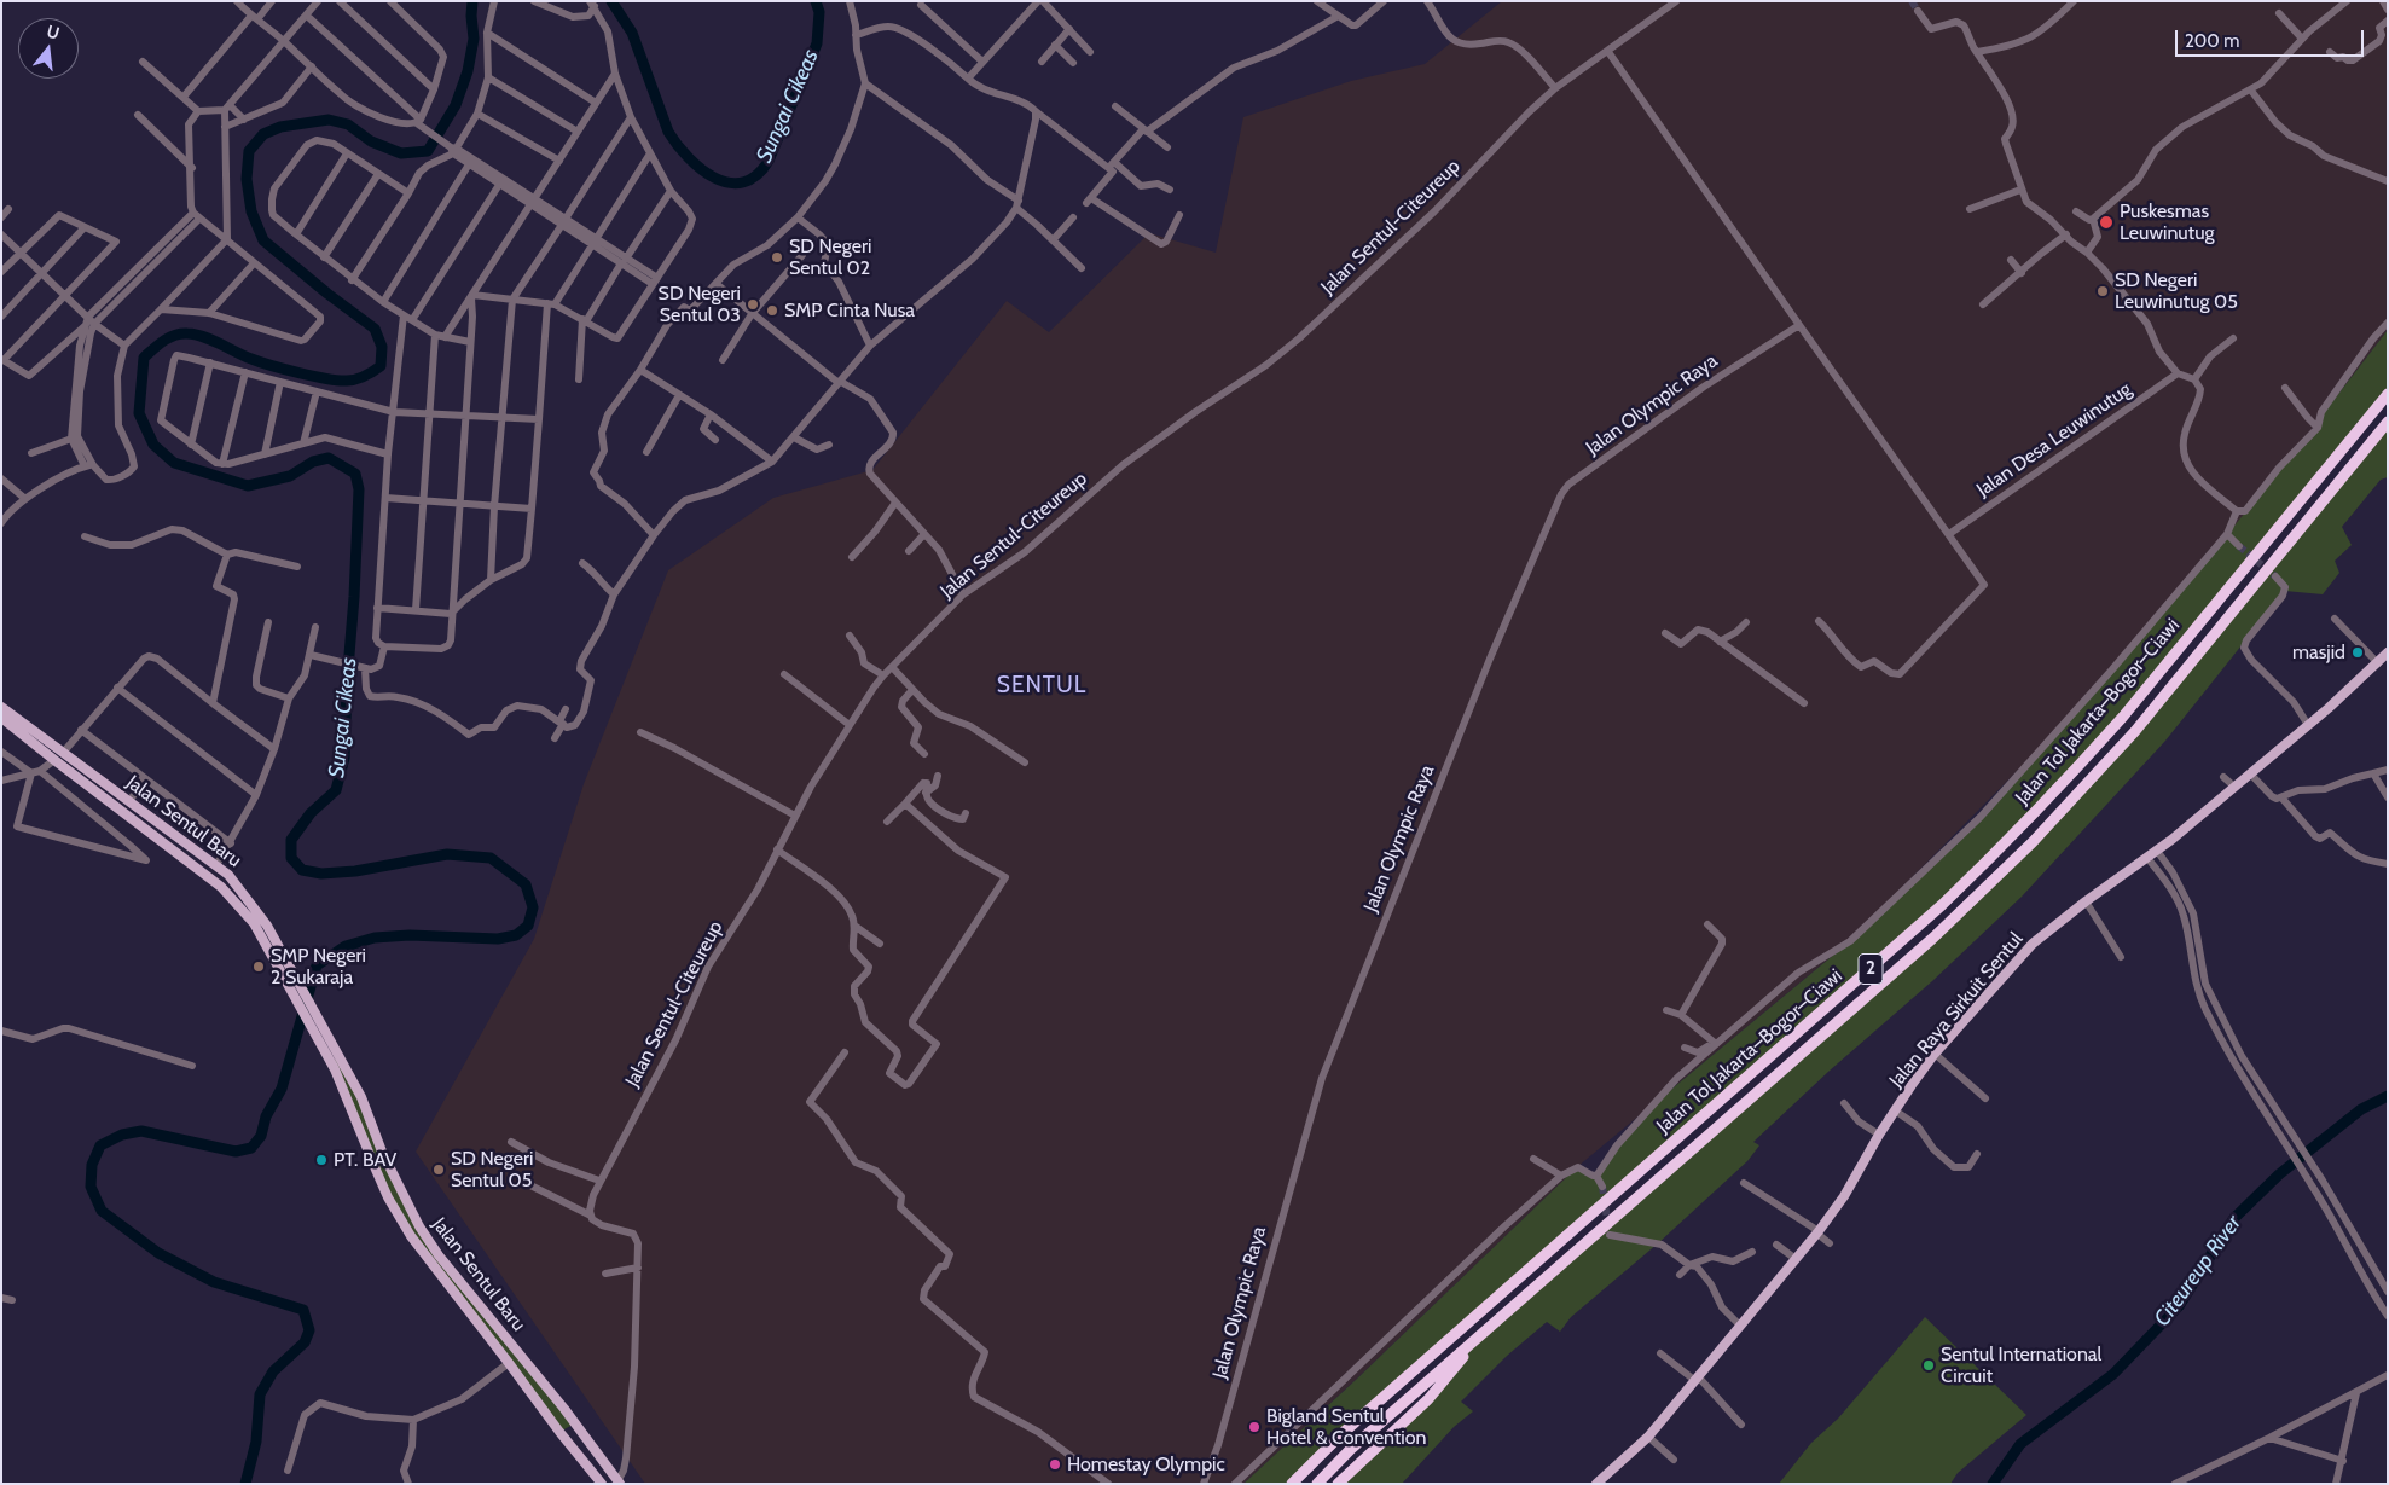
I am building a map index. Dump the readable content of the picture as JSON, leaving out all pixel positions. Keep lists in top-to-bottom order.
{
  "streets": {
    "highway": ["Jalan Tol Jakarta–Bogor–Ciawi", "2"],
    "main road": ["Jalan Sentul Baru", "Jalan Raya Sirkuit Sentul"],
    "street": ["Jalan Sentul-Citeureup", "Jalan Olympic Raya", "Jalan Desa Leuwinutug"]
  },
  "districts": ["SENTUL"],
  "water": ["Sungai Cikeas", "Citeureup River"],
  "places": [
    "Puskesmas Leuwinutug",
    "SD Negeri Sentul 02",
    "SD Negeri Leuwinutug 05",
    "SD Negeri Sentul 03",
    "SMP Cinta Nusa",
    "masjid",
    "SMP Negeri 2 Sukaraja",
    "PT. BAV",
    "SD Negeri Sentul 05",
    "Sentul International Circuit",
    "Bigland Sentul Hotel & Convention",
    "Homestay Olympic"
  ],
  "scale_bar": "200 m",
  "north": "top"
}
